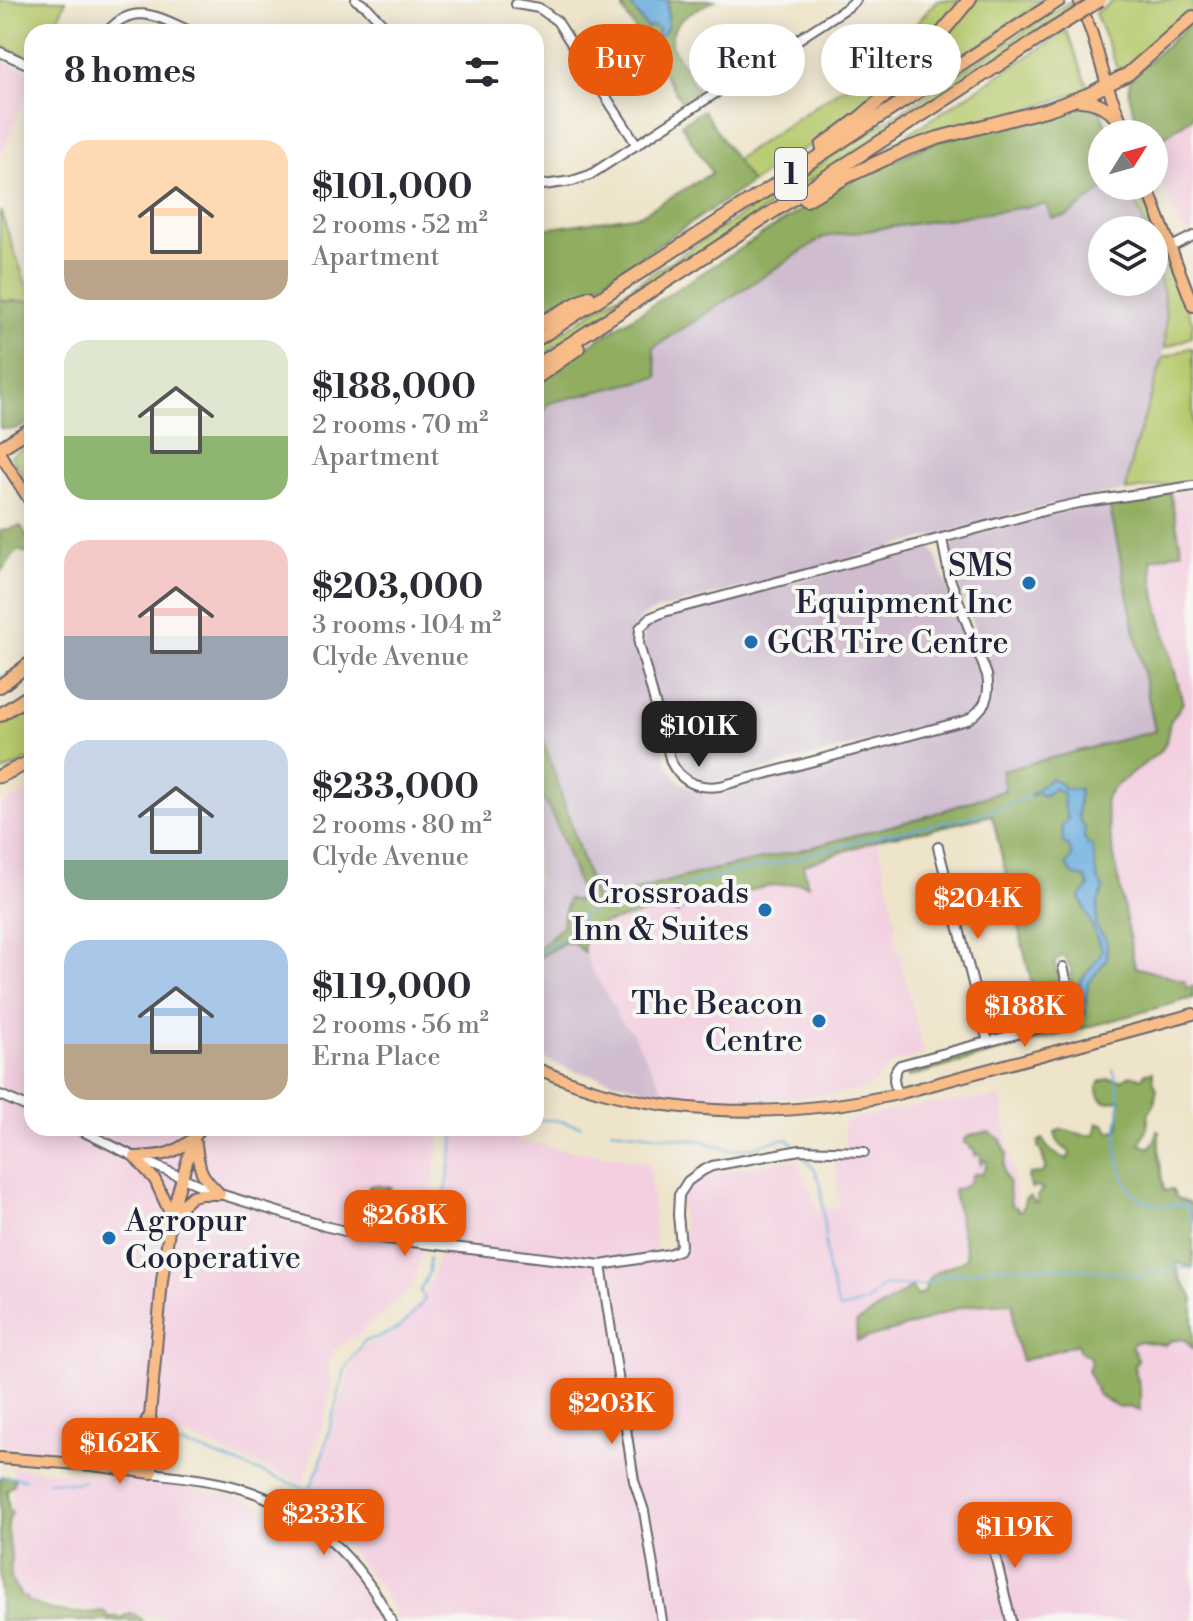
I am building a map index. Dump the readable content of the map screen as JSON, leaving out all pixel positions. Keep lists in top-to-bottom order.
{
  "streets": {
    "highway": ["1"]
  },
  "places": [
    "SMS Equipment Inc",
    "GCR Tire Centre",
    "Crossroads Inn & Suites",
    "The Beacon Centre",
    "Agropur Cooperative"
  ],
  "north": "top right",
  "page": {
    "chip": ["Buy", "Rent", "Filters"],
    "heading": "8 homes",
    "list": [
      {
        "name": "$101,000",
        "note": "2 rooms · 52 m² · Apartment"
      },
      {
        "name": "$188,000",
        "note": "2 rooms · 70 m² · Apartment"
      },
      {
        "name": "$203,000",
        "note": "3 rooms · 104 m² · Clyde Avenue"
      },
      {
        "name": "$233,000",
        "note": "2 rooms · 80 m² · Clyde Avenue"
      },
      {
        "name": "$119,000",
        "note": "2 rooms · 56 m² · Erna Place"
      }
    ],
    "price": [
      "$101K",
      "$204K",
      "$188K",
      "$268K",
      "$203K",
      "$162K",
      "$233K",
      "$119K"
    ]
  }
}
